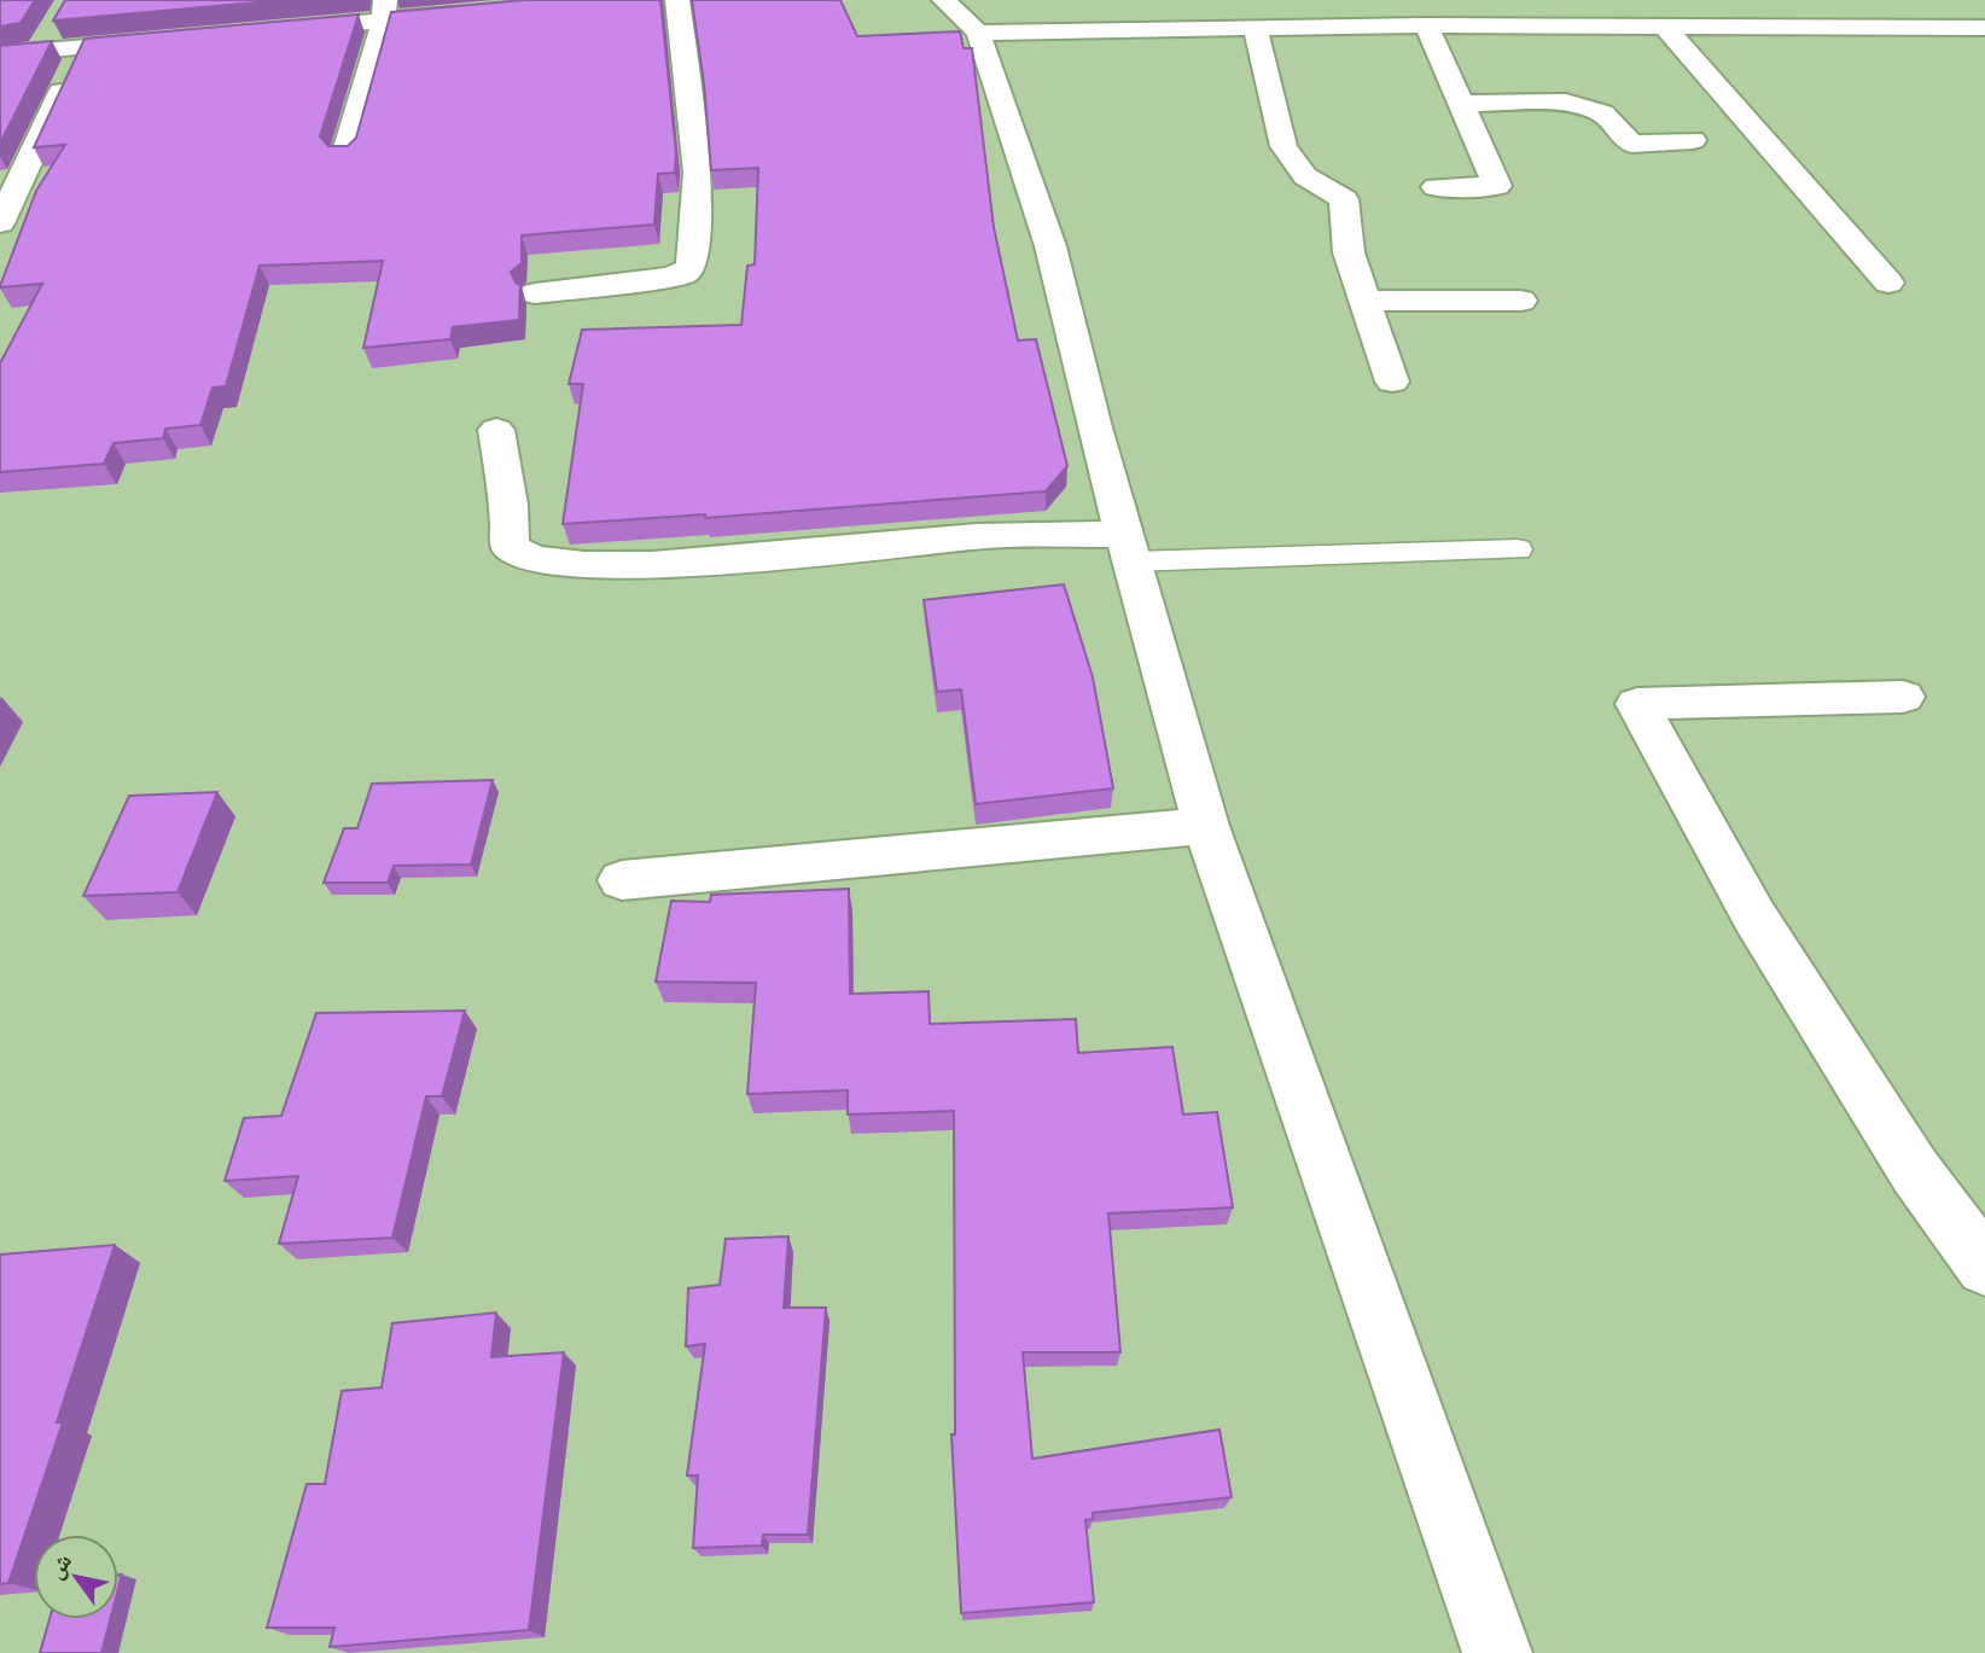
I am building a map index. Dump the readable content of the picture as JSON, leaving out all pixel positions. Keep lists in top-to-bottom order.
{
  "north": "top left"
}
